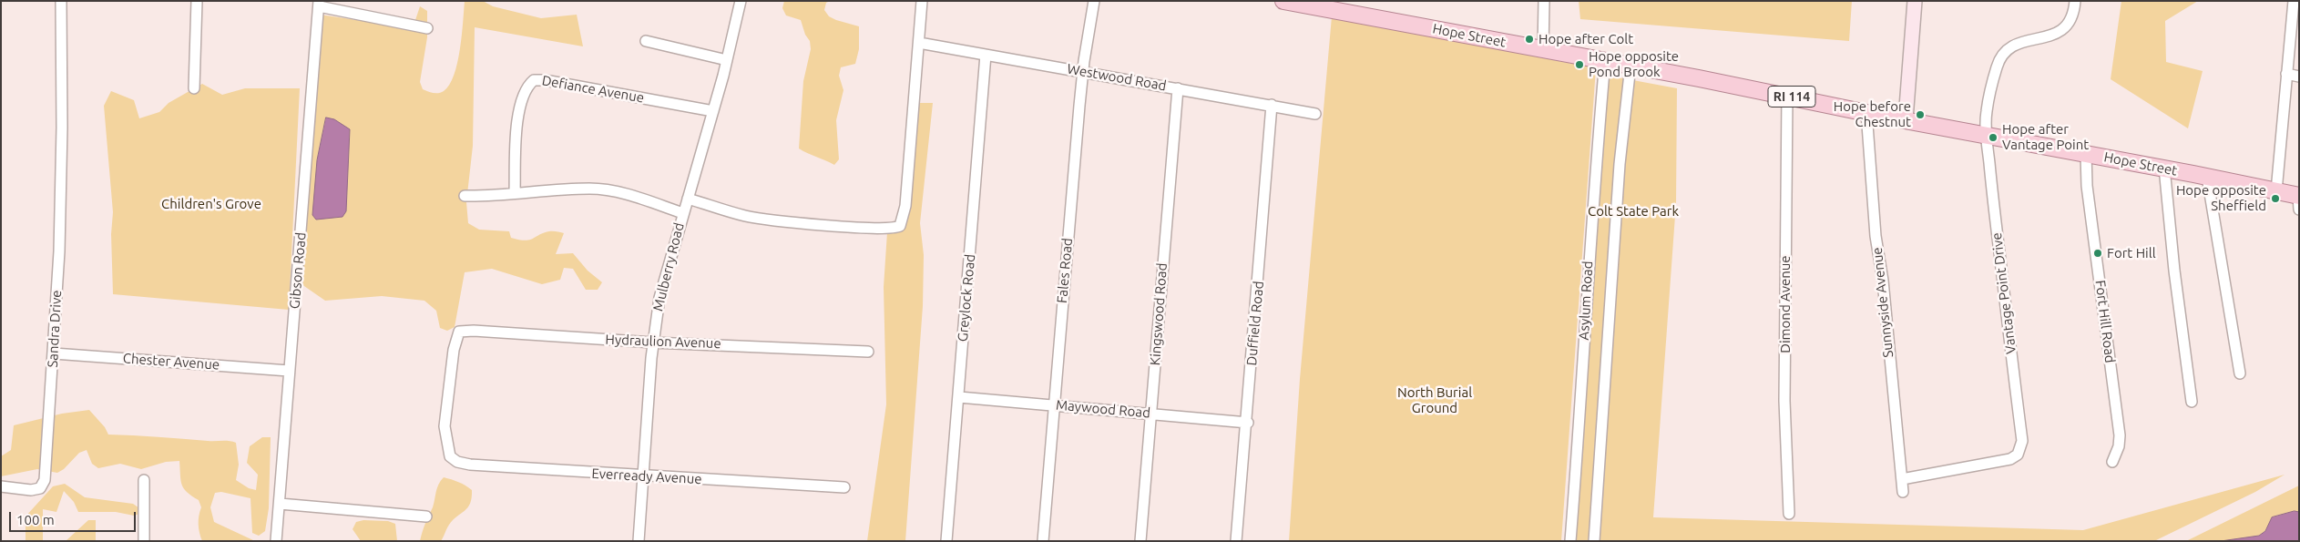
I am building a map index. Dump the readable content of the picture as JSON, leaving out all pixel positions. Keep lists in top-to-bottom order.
{
  "streets": {
    "main road": ["Hope Street", "RI 114"],
    "street": [
      "Westwood Road",
      "Defiance Avenue",
      "Mulberry Road",
      "Gibson Road",
      "Fales Road",
      "Vantage Point Drive",
      "Greylock Road",
      "Asylum Road",
      "Sunnyside Avenue",
      "Dimond Avenue",
      "Kingswood Road",
      "Fort Hill Road",
      "Duffield Road",
      "Sandra Drive",
      "Hydraulion Avenue",
      "Chester Avenue",
      "Maywood Road",
      "Everready Avenue"
    ]
  },
  "crossings": [
    ["Hope Street", "Vantage Point Drive"],
    ["Hope Street", "Asylum Road"],
    ["Hope Street", "Sunnyside Avenue"],
    ["Hope Street", "Dimond Avenue"],
    ["Hope Street", "Fort Hill Road"],
    ["Westwood Road", "Fales Road"],
    ["Westwood Road", "Greylock Road"],
    ["Westwood Road", "Kingswood Road"],
    ["Westwood Road", "Duffield Road"],
    ["Defiance Avenue", "Mulberry Road"],
    ["Mulberry Road", "Hydraulion Avenue"],
    ["Mulberry Road", "Everready Avenue"],
    ["Gibson Road", "Chester Avenue"],
    ["Fales Road", "Maywood Road"],
    ["Vantage Point Drive", "Sunnyside Avenue"],
    ["Greylock Road", "Maywood Road"],
    ["Kingswood Road", "Maywood Road"],
    ["Duffield Road", "Maywood Road"],
    ["Sandra Drive", "Chester Avenue"],
    ["Hydraulion Avenue", "Everready Avenue"]
  ],
  "parks": ["Children's Grove", "Colt State Park", "North Burial Ground"],
  "places": [
    "Hope after Colt",
    "Hope opposite Pond Brook",
    "Hope before Chestnut",
    "Hope after Vantage Point",
    "Hope opposite Sheffield",
    "Fort Hill"
  ],
  "scale_bar": "100 m"
}
